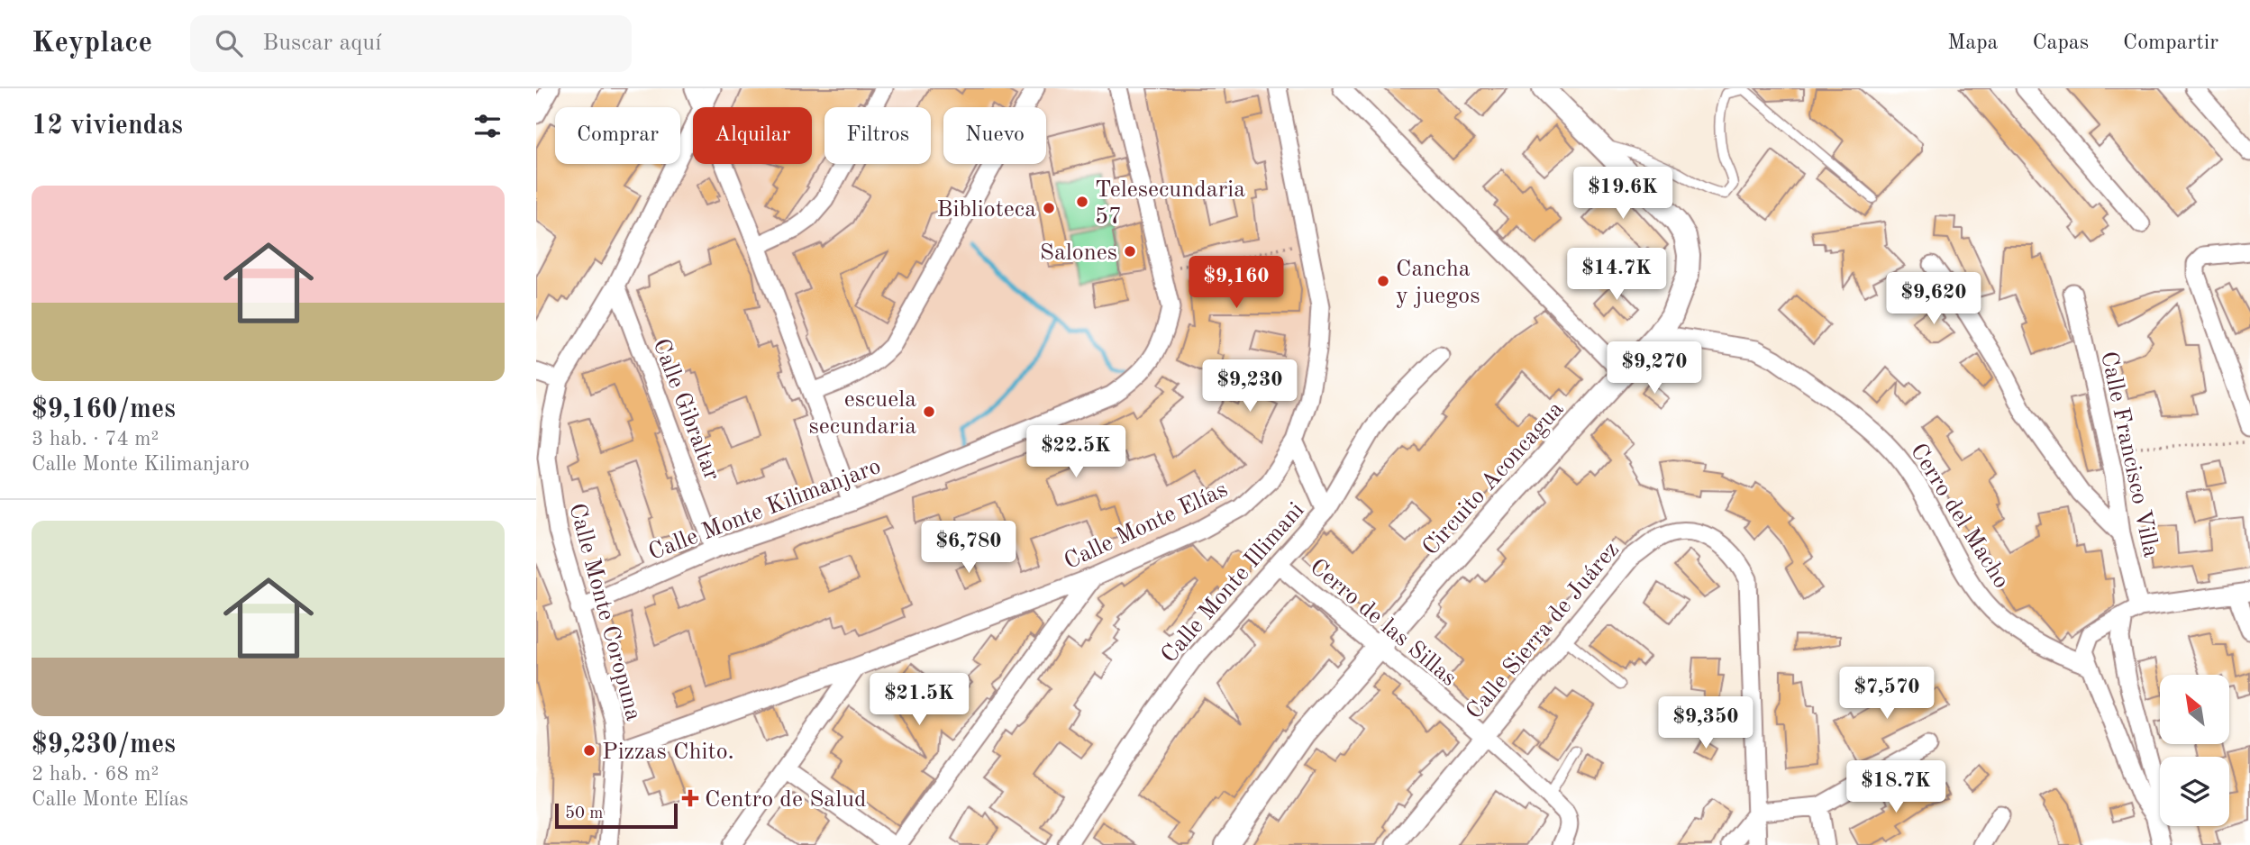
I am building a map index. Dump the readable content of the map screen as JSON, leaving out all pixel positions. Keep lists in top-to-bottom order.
{
  "streets": {
    "street": [
      "Calle Gibraltar",
      "Calle Francisco Villa",
      "Circuito Aconcagua",
      "Calle Monte Kilimanjaro",
      "Cerro del Macho",
      "Calle Monte Elías",
      "Calle Monte Illimani",
      "Calle Monte Coropuna",
      "Cerro de las Sillas",
      "Calle Sierra de Juárez"
    ]
  },
  "crossings": [
    ["Calle Gibraltar", "Calle Monte Kilimanjaro"],
    ["Calle Gibraltar", "Calle Monte Coropuna"],
    ["Calle Francisco Villa", "Cerro del Macho"],
    ["Circuito Aconcagua", "Cerro del Macho"],
    ["Circuito Aconcagua", "Cerro de las Sillas"],
    ["Calle Monte Kilimanjaro", "Calle Monte Coropuna"],
    ["Calle Monte Elías", "Calle Monte Coropuna"],
    ["Calle Monte Illimani", "Cerro de las Sillas"],
    ["Cerro de las Sillas", "Calle Sierra de Juárez"]
  ],
  "places": {
    "other": [
      "Telesecundaria 57",
      "Biblioteca",
      "Salones",
      "Cancha y juegos",
      "escuela secundaria",
      "Pizzas Chito."
    ],
    "health": ["Centro de Salud"]
  },
  "scale_bar": "50 m",
  "north": "top left",
  "page": {
    "header": "Keyplace",
    "search": "Buscar aquí",
    "nav": ["Mapa", "Capas", "Compartir"],
    "heading": "12 viviendas",
    "chip": [
      "Comprar",
      "Alquilar",
      "Filtros",
      "Nuevo"
    ],
    "list": [
      {
        "name": "$9,160/mes",
        "note": "3 hab. · 74 m² · Calle Monte Kilimanjaro"
      },
      {
        "name": "$9,230/mes",
        "note": "2 hab. · 68 m² · Calle Monte Elías"
      }
    ],
    "price": [
      "$19.6K",
      "$14.7K",
      "$9,160",
      "$9,620",
      "$9,270",
      "$9,230",
      "$22.5K",
      "$6,780",
      "$7,570",
      "$21.5K",
      "$9,350",
      "$18.7K"
    ],
    "scale": "50 m"
  }
}
